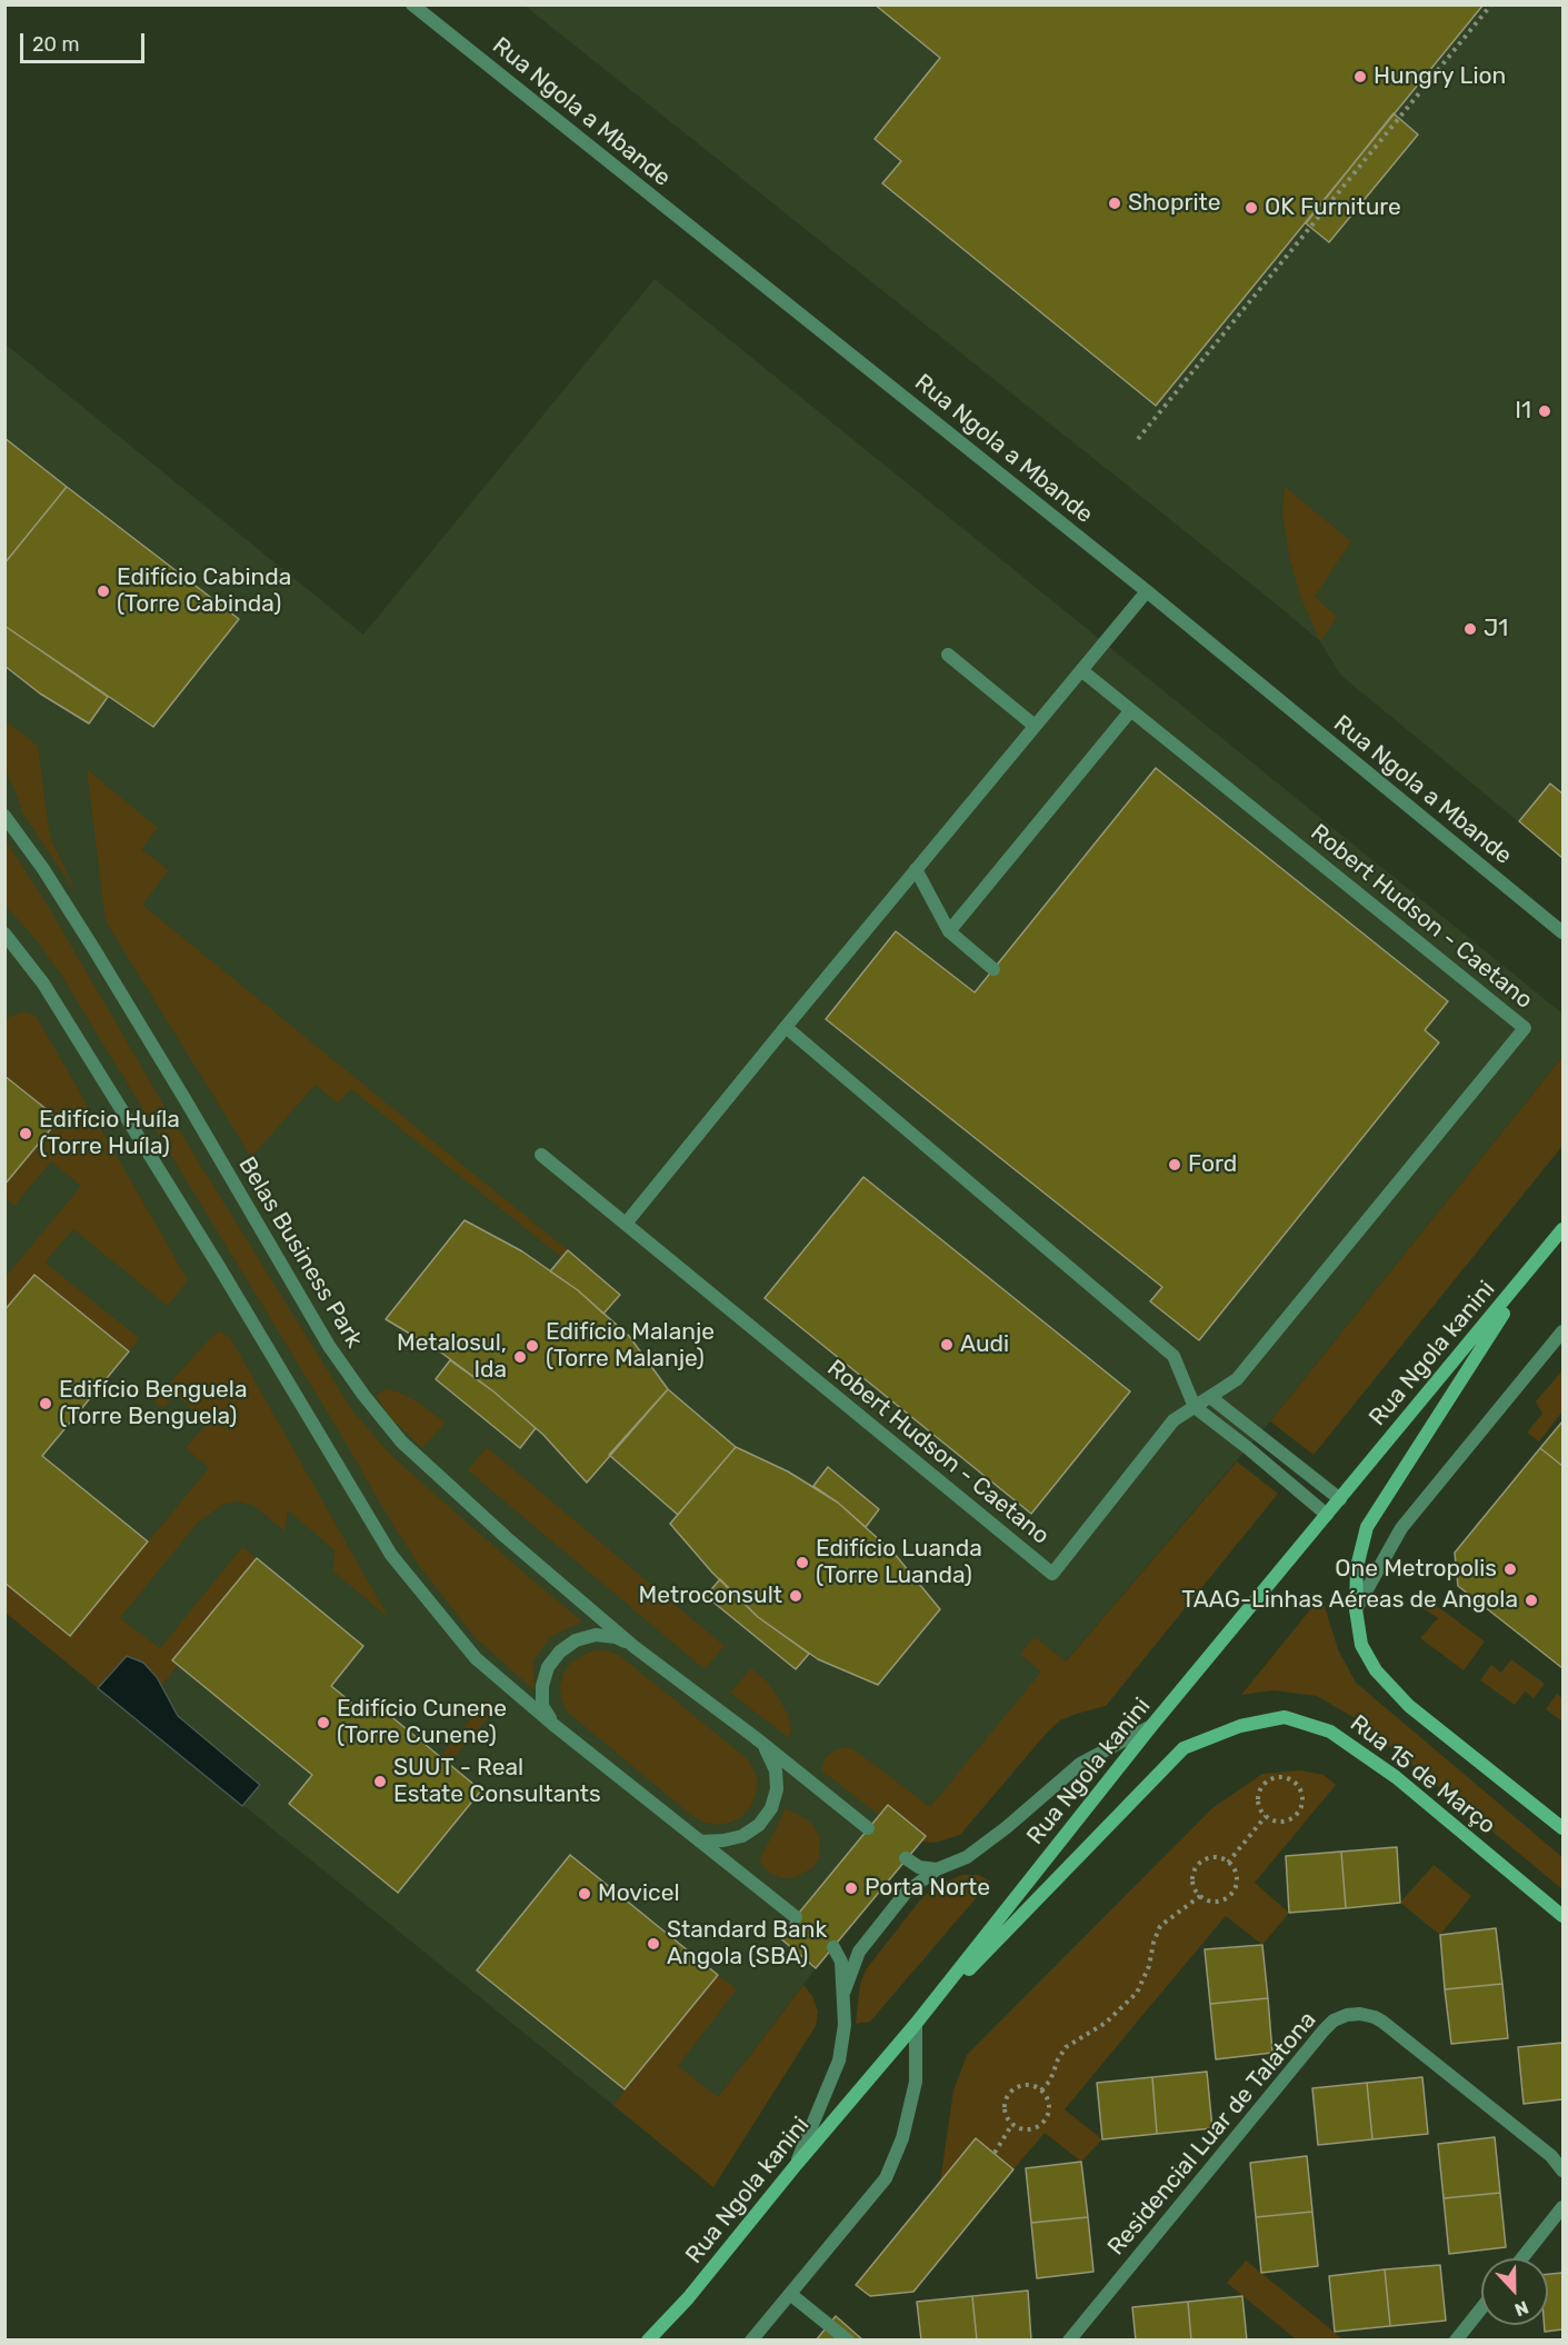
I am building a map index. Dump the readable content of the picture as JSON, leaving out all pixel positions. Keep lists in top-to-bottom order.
{
  "streets": {
    "street": [
      "Rua Ngola a Mbande",
      "Robert Hudson - Caetano",
      "Belas Business Park",
      "Rua Ngola kanini",
      "Rua 15 de Março",
      "Residencial Luar de Talatona"
    ]
  },
  "crossings": [
    ["Rua Ngola kanini", "Rua 15 de Março"]
  ],
  "places": [
    "Hungry Lion",
    "Shoprite",
    "OK Furniture",
    "I1",
    "Edifício Cabinda (Torre Cabinda)",
    "J1",
    "Edifício Huíla (Torre Huíla)",
    "Ford",
    "Audi",
    "Edifício Malanje (Torre Malanje)",
    "Metalosul, lda",
    "Edifício Benguela (Torre Benguela)",
    "Edifício Luanda (Torre Luanda)",
    "One Metropolis",
    "Metroconsult",
    "TAAG-Linhas Aéreas de Angola",
    "Edifício Cunene (Torre Cunene)",
    "SUUT - Real Estate Consultants",
    "Porta Norte",
    "Movicel",
    "Standard Bank Angola (SBA)"
  ],
  "scale_bar": "20 m",
  "north": "bottom"
}
